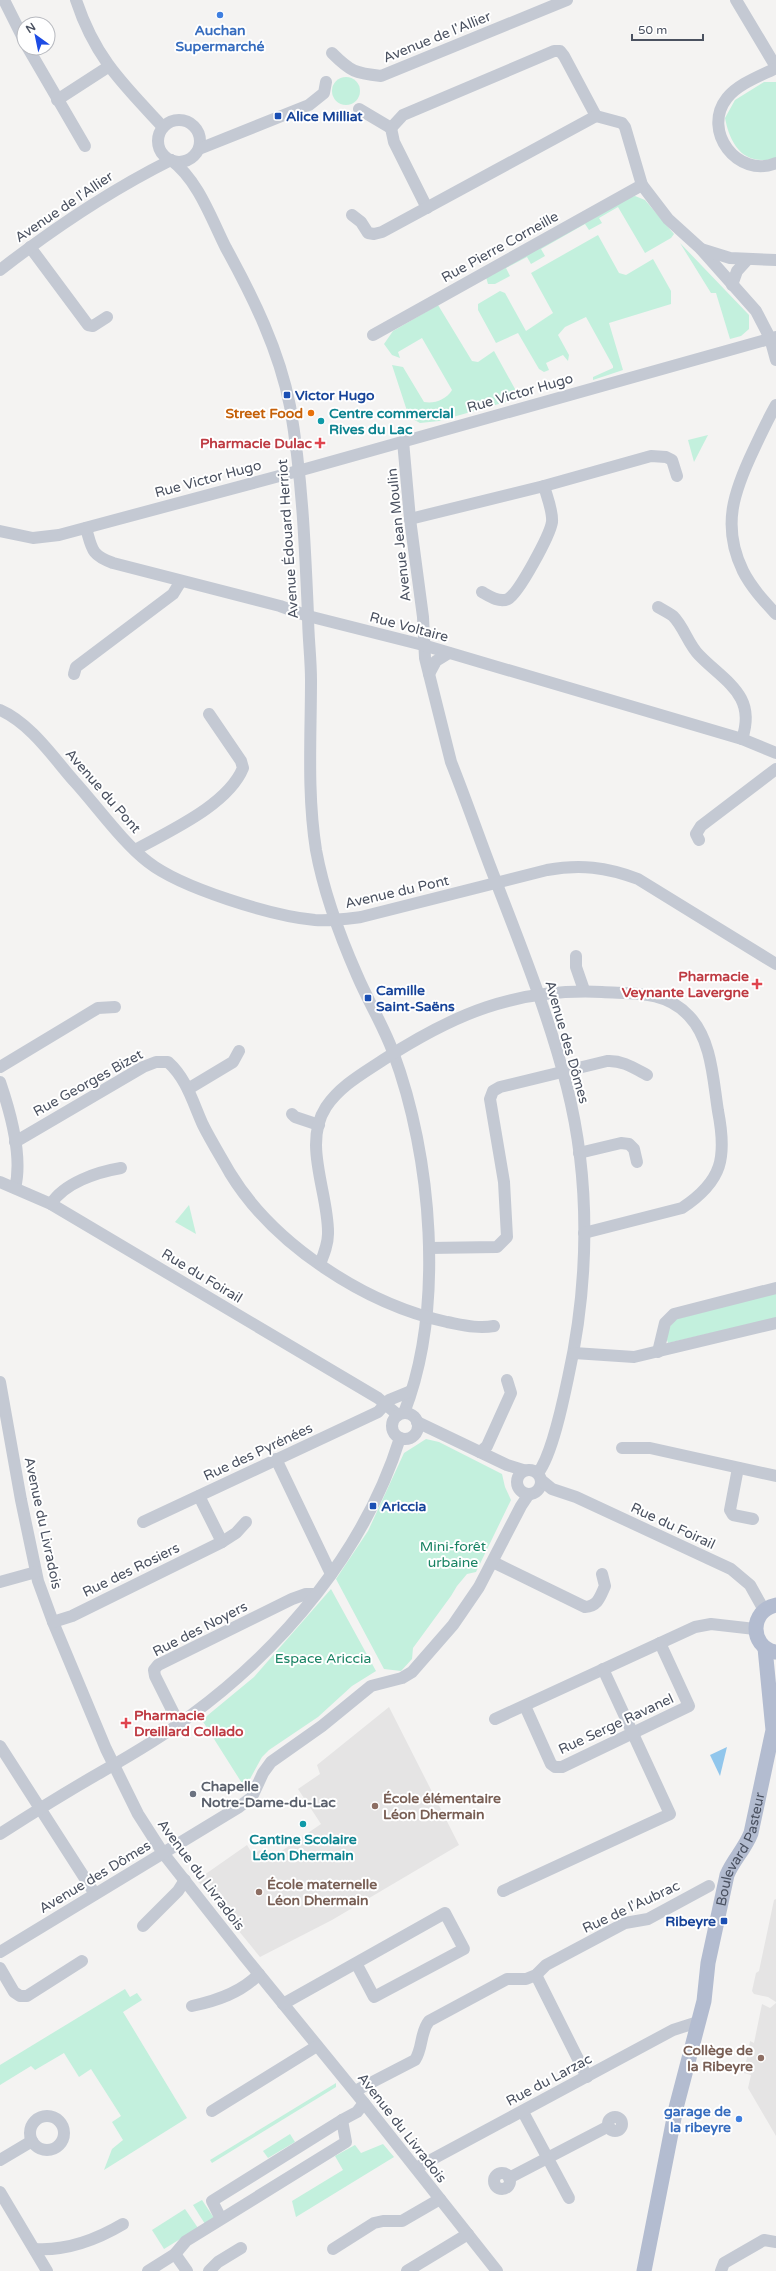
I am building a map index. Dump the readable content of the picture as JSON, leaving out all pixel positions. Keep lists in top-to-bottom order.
{
  "streets": {
    "main road": ["Boulevard Pasteur"],
    "street": [
      "Avenue de l'Allier",
      "Rue Pierre Corneille",
      "Rue Victor Hugo",
      "Avenue Jean Moulin",
      "Avenue Édouard Herriot",
      "Rue Voltaire",
      "Avenue du Pont",
      "Avenue des Dômes",
      "Rue Georges Bizet",
      "Rue du Foirail",
      "Rue des Pyrénées",
      "Avenue du Livradois",
      "Rue des Rosiers",
      "Rue des Noyers",
      "Rue Serge Ravanel",
      "Rue de l'Aubrac",
      "Rue du Larzac"
    ]
  },
  "crossings": [
    ["Avenue de l'Allier", "Avenue Édouard Herriot"],
    ["Rue Victor Hugo", "Avenue Jean Moulin"],
    ["Rue Victor Hugo", "Avenue Édouard Herriot"],
    ["Rue Victor Hugo", "Rue Voltaire"],
    ["Avenue Jean Moulin", "Rue Voltaire"],
    ["Avenue Jean Moulin", "Avenue du Pont"],
    ["Avenue Jean Moulin", "Avenue des Dômes"],
    ["Avenue Édouard Herriot", "Rue Voltaire"],
    ["Avenue Édouard Herriot", "Avenue du Pont"],
    ["Avenue Édouard Herriot", "Rue Georges Bizet"],
    ["Avenue Édouard Herriot", "Rue du Foirail"],
    ["Avenue Édouard Herriot", "Rue des Pyrénées"],
    ["Avenue du Pont", "Avenue des Dômes"],
    ["Avenue des Dômes", "Rue du Foirail"],
    ["Avenue des Dômes", "Avenue du Livradois"],
    ["Rue du Foirail", "Rue des Pyrénées"],
    ["Avenue du Livradois", "Rue des Rosiers"],
    ["Avenue du Livradois", "Rue de l'Aubrac"],
    ["Avenue du Livradois", "Rue du Larzac"],
    ["Boulevard Pasteur", "Rue du Larzac"]
  ],
  "parks": ["Mini-forêt urbaine", "Espace Ariccia"],
  "places": {
    "other": [
      "Auchan Supermarché",
      "Street Food",
      "Centre commercial Rives du Lac",
      "Chapelle Notre-Dame-du-Lac",
      "École élémentaire Léon Dhermain",
      "Cantine Scolaire Léon Dhermain",
      "École maternelle Léon Dhermain",
      "Collège de la Ribeyre",
      "garage de la ribeyre"
    ],
    "transit": [
      "Alice Milliat",
      "Victor Hugo",
      "Camille Saint-Saëns",
      "Ariccia",
      "Ribeyre"
    ],
    "health": ["Pharmacie Dulac", "Pharmacie Veynante Lavergne", "Pharmacie Dreillard Collado"]
  },
  "scale_bar": "50 m",
  "north": "top left"
}
